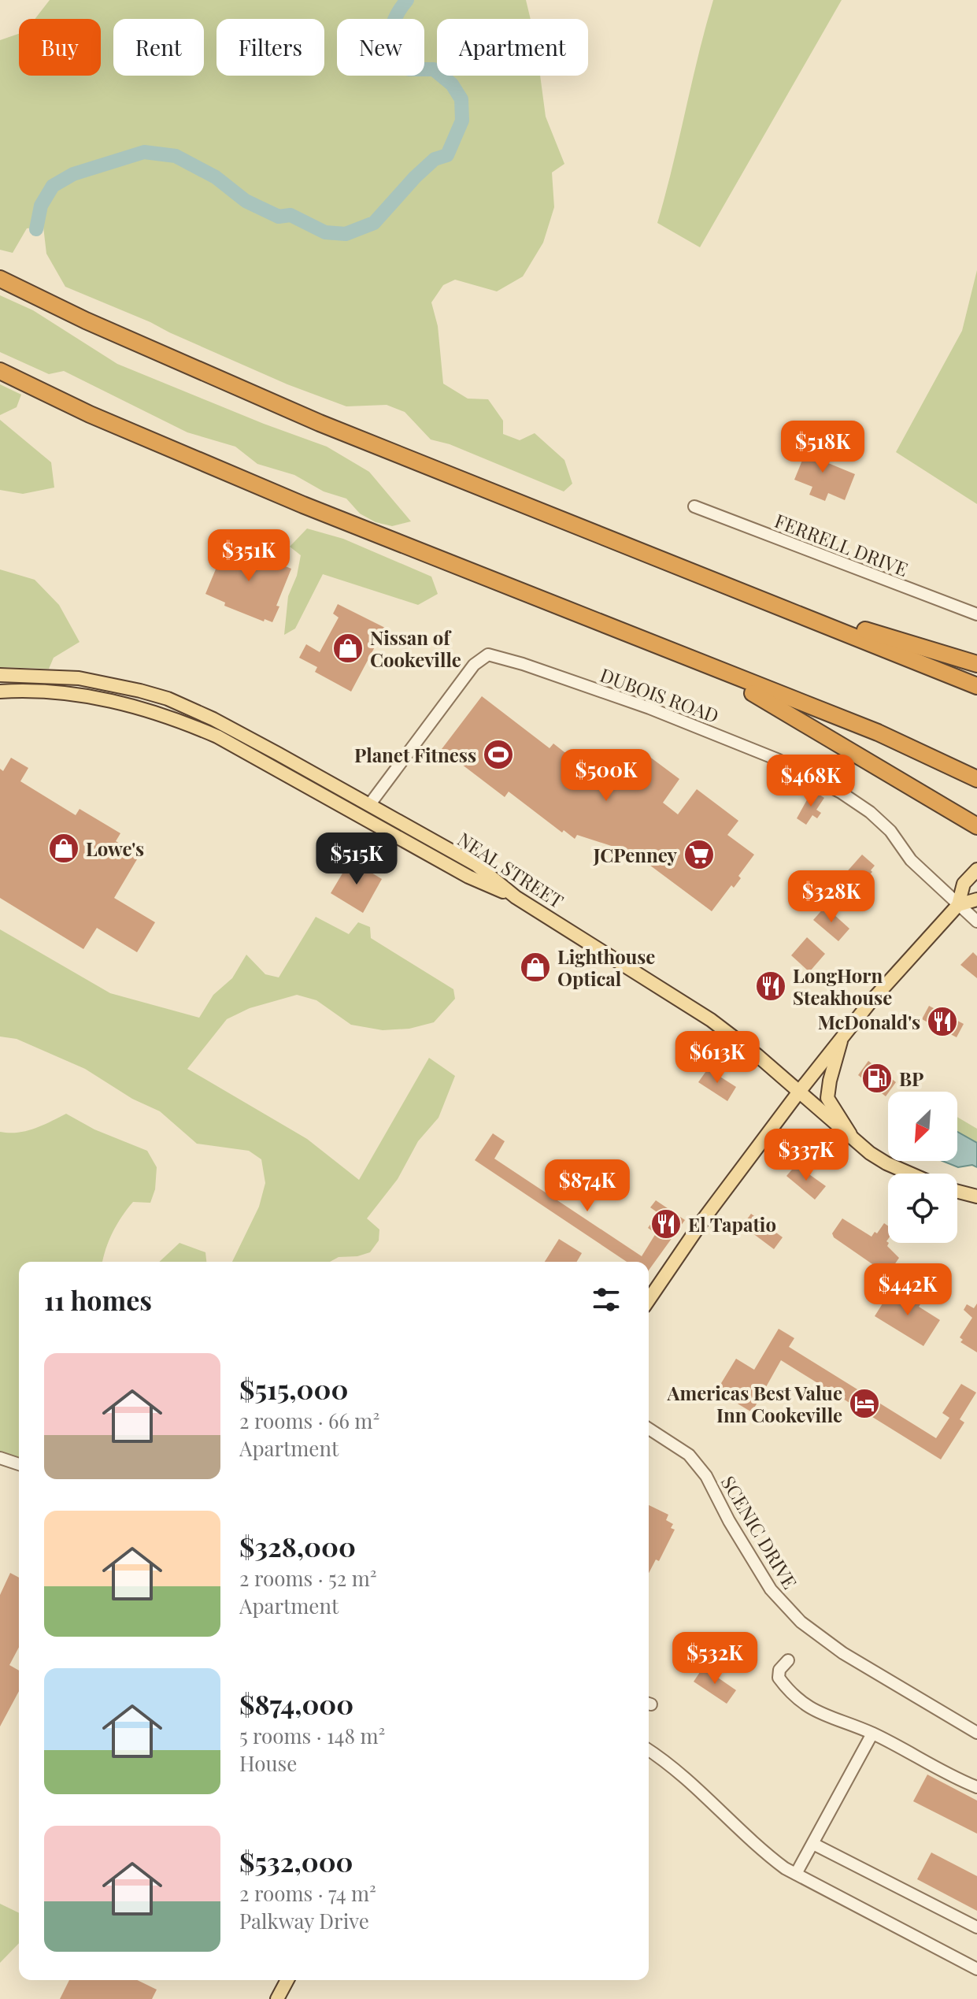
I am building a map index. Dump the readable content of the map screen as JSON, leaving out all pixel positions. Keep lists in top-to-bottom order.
{
  "streets": {
    "main road": ["NEAL STREET"],
    "street": ["FERRELL DRIVE", "DUBOIS ROAD", "SCENIC DRIVE"]
  },
  "crossings": [
    ["DUBOIS ROAD", "NEAL STREET"]
  ],
  "places": {
    "shop": ["Nissan of Cookeville", "Lowe's", "Lighthouse Optical"],
    "sports": ["Planet Fitness"],
    "supermarket": ["JCPenney"],
    "restaurant": ["LongHorn Steakhouse", "McDonald's", "El Tapatio"],
    "fuel station": ["BP"],
    "hotel": ["Americas Best Value Inn Cookeville"]
  },
  "north": "bottom left",
  "page": {
    "chip": [
      "Buy",
      "Rent",
      "Filters",
      "New",
      "Apartment"
    ],
    "price": [
      "$518K",
      "$351K",
      "$500K",
      "$468K",
      "$515K",
      "$328K",
      "$613K",
      "$337K",
      "$874K",
      "$442K",
      "$532K"
    ],
    "heading": "11 homes",
    "list": [
      {
        "name": "$515,000",
        "note": "2 rooms · 66 m² · Apartment"
      },
      {
        "name": "$328,000",
        "note": "2 rooms · 52 m² · Apartment"
      },
      {
        "name": "$874,000",
        "note": "5 rooms · 148 m² · House"
      },
      {
        "name": "$532,000",
        "note": "2 rooms · 74 m² · Palkway Drive"
      }
    ]
  }
}
